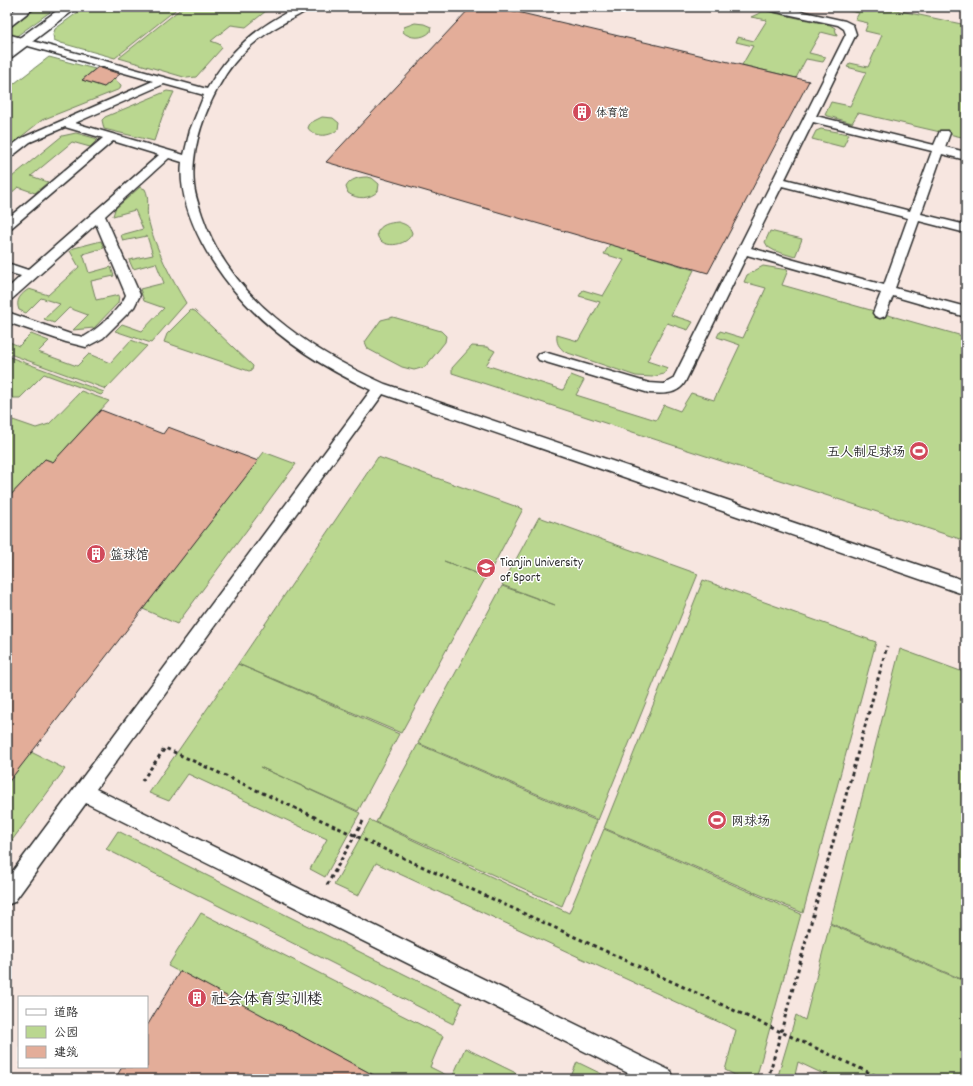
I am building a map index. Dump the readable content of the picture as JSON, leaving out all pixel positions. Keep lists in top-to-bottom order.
{
  "places": {
    "building": ["体育馆", "篮球馆", "社会体育实训楼"],
    "sports": ["五人制足球场", "网球场"],
    "school or university": ["Tianjin University of Sport"]
  },
  "legend": ["道路", "公园", "建筑"]
}
